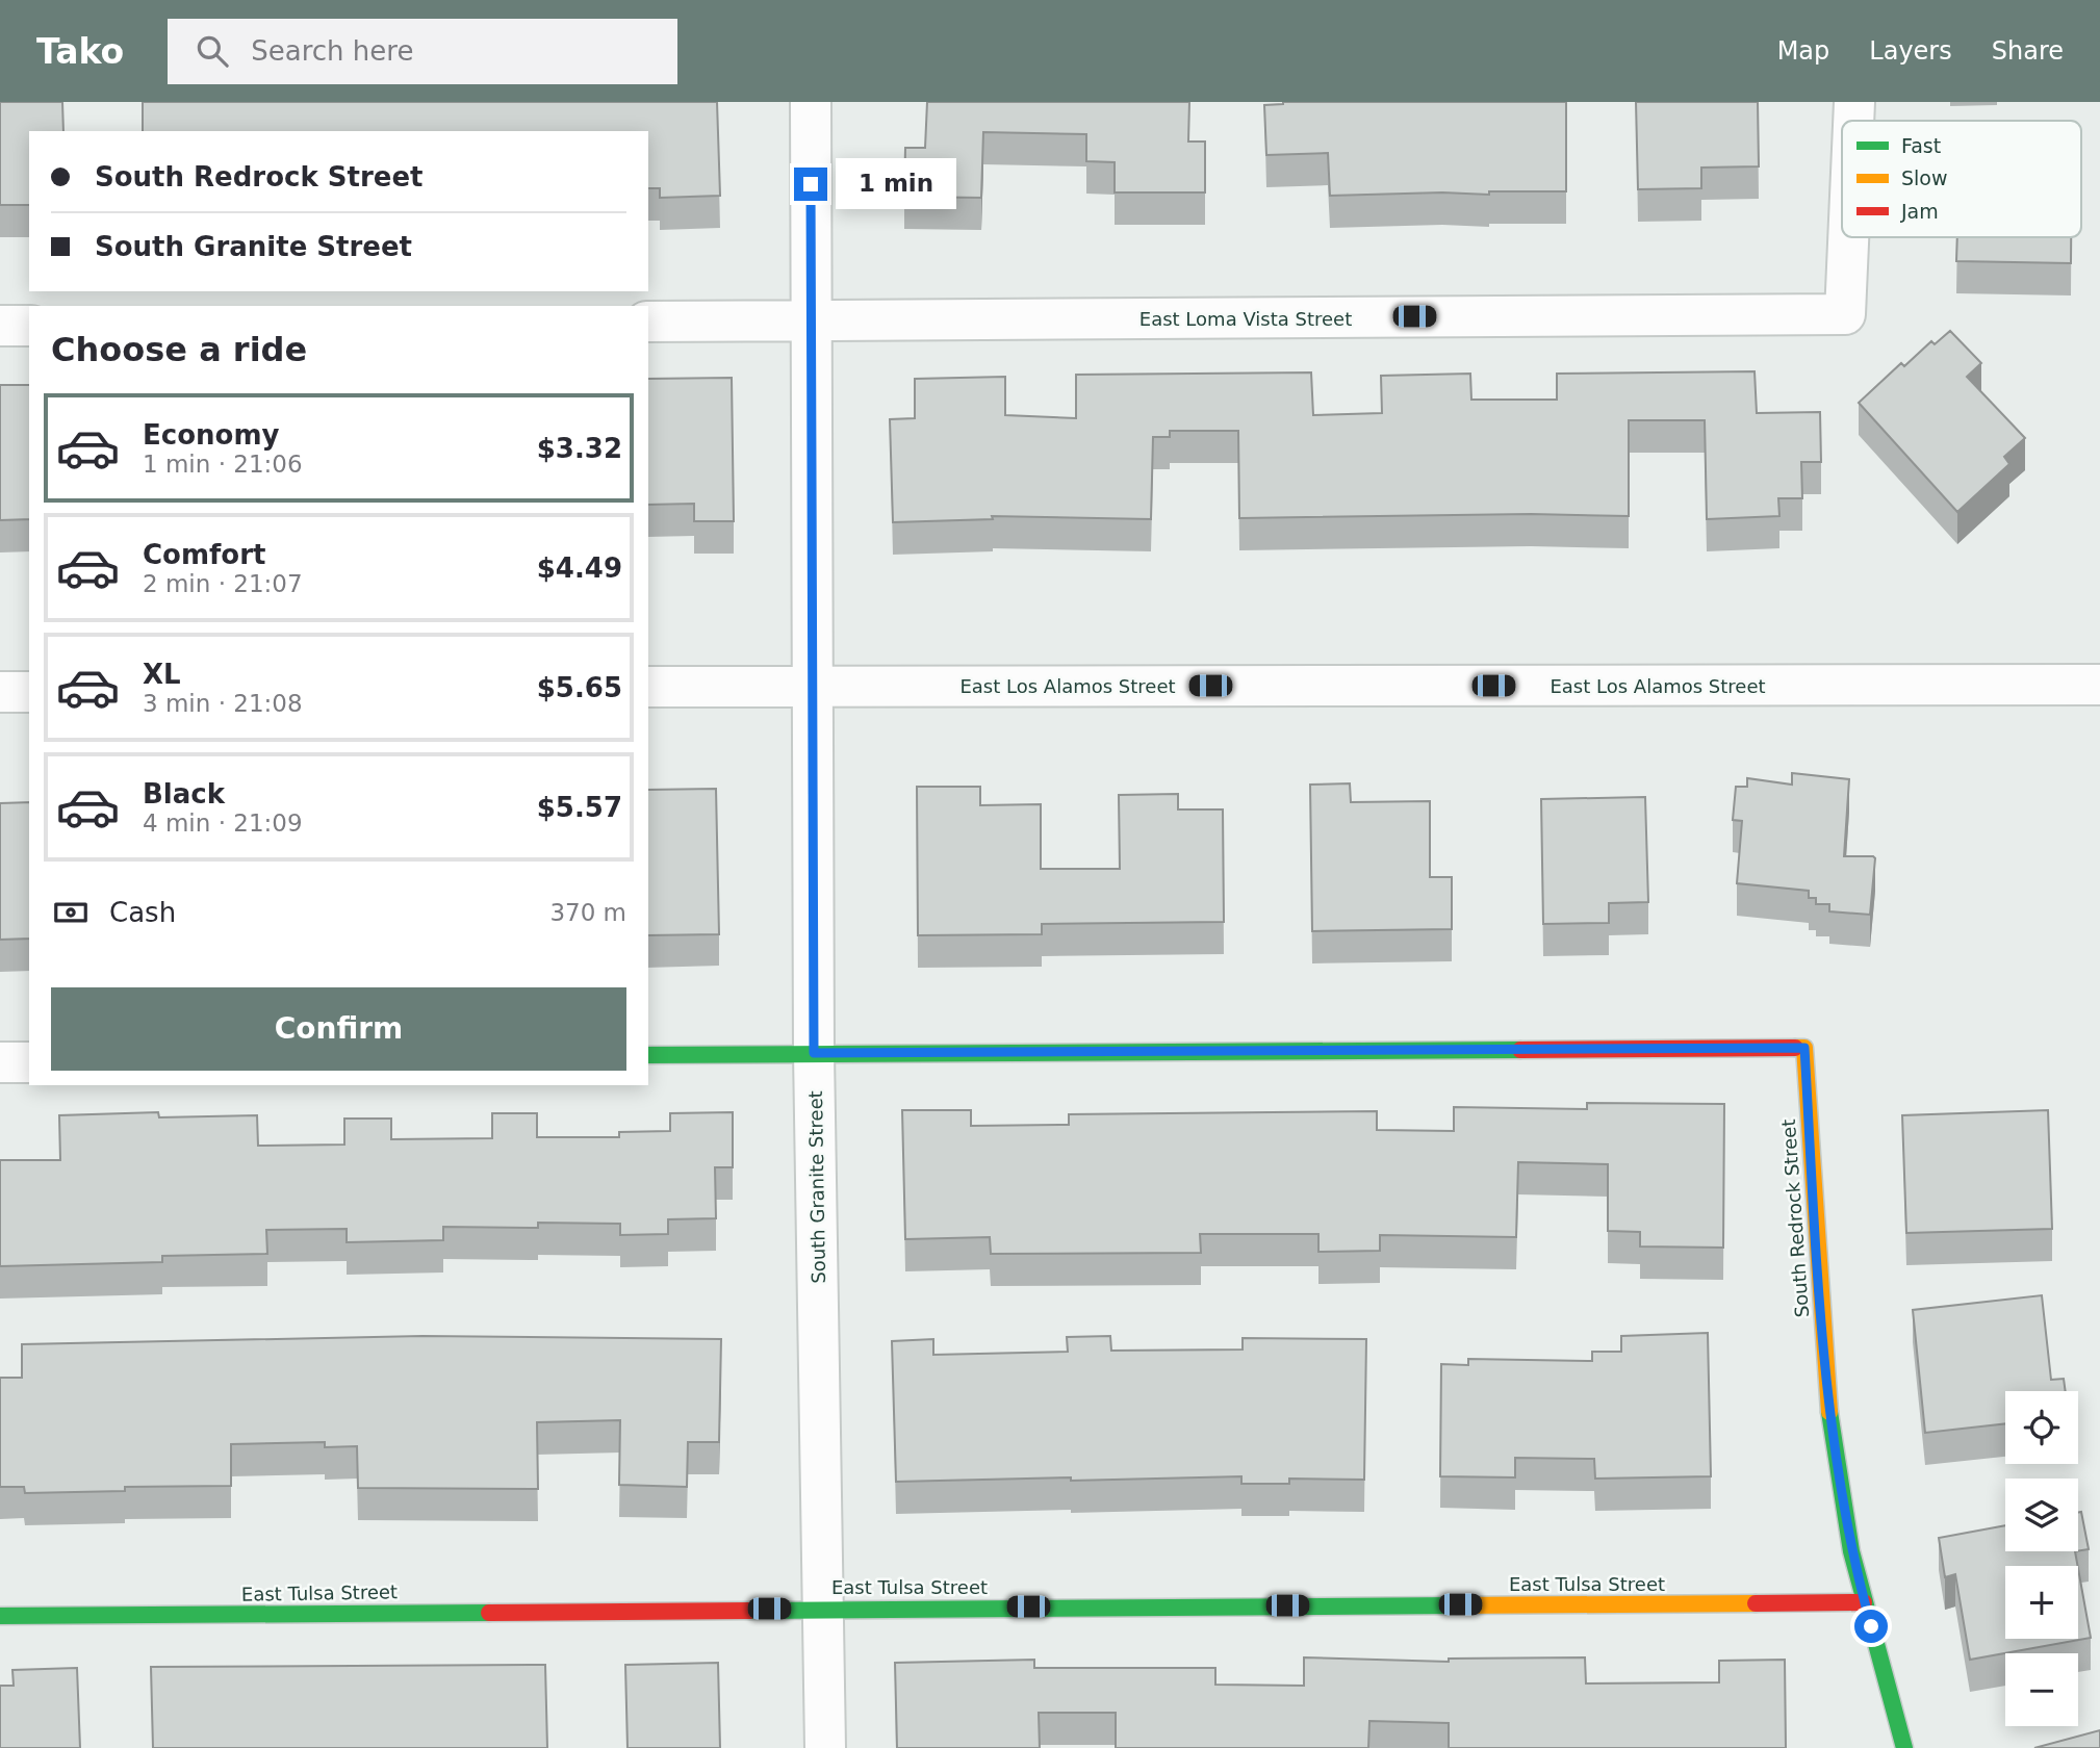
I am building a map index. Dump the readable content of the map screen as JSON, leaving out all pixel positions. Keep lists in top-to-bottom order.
{
  "streets": {
    "street": [
      "East Loma Vista Street",
      "East Los Alamos Street",
      "South Granite Street",
      "South Redrock Street",
      "East Tulsa Street"
    ]
  },
  "crossings": [
    ["East Loma Vista Street", "South Granite Street"],
    ["East Los Alamos Street", "South Granite Street"],
    ["South Granite Street", "South Redrock Street"],
    ["South Granite Street", "East Tulsa Street"],
    ["South Redrock Street", "East Tulsa Street"]
  ],
  "legend": ["Fast", "Slow", "Jam"],
  "page": {
    "header": "Tako",
    "search": "Search here",
    "nav": ["Map", "Layers", "Share"],
    "banner": ["South Redrock Street", "South Granite Street"],
    "bubble": "1 min",
    "heading": "Choose a ride",
    "list": [
      {
        "name": "Economy",
        "note": "1 min · 21:06",
        "value": "$3.32"
      },
      {
        "name": "Comfort",
        "note": "2 min · 21:07",
        "value": "$4.49"
      },
      {
        "name": "XL",
        "note": "3 min · 21:08",
        "value": "$5.65"
      },
      {
        "name": "Black",
        "note": "4 min · 21:09",
        "value": "$5.57"
      }
    ],
    "pay": ["Cash", "370 m"],
    "buttons": "Confirm",
    "map_buttons": ["+", "−"]
  }
}
